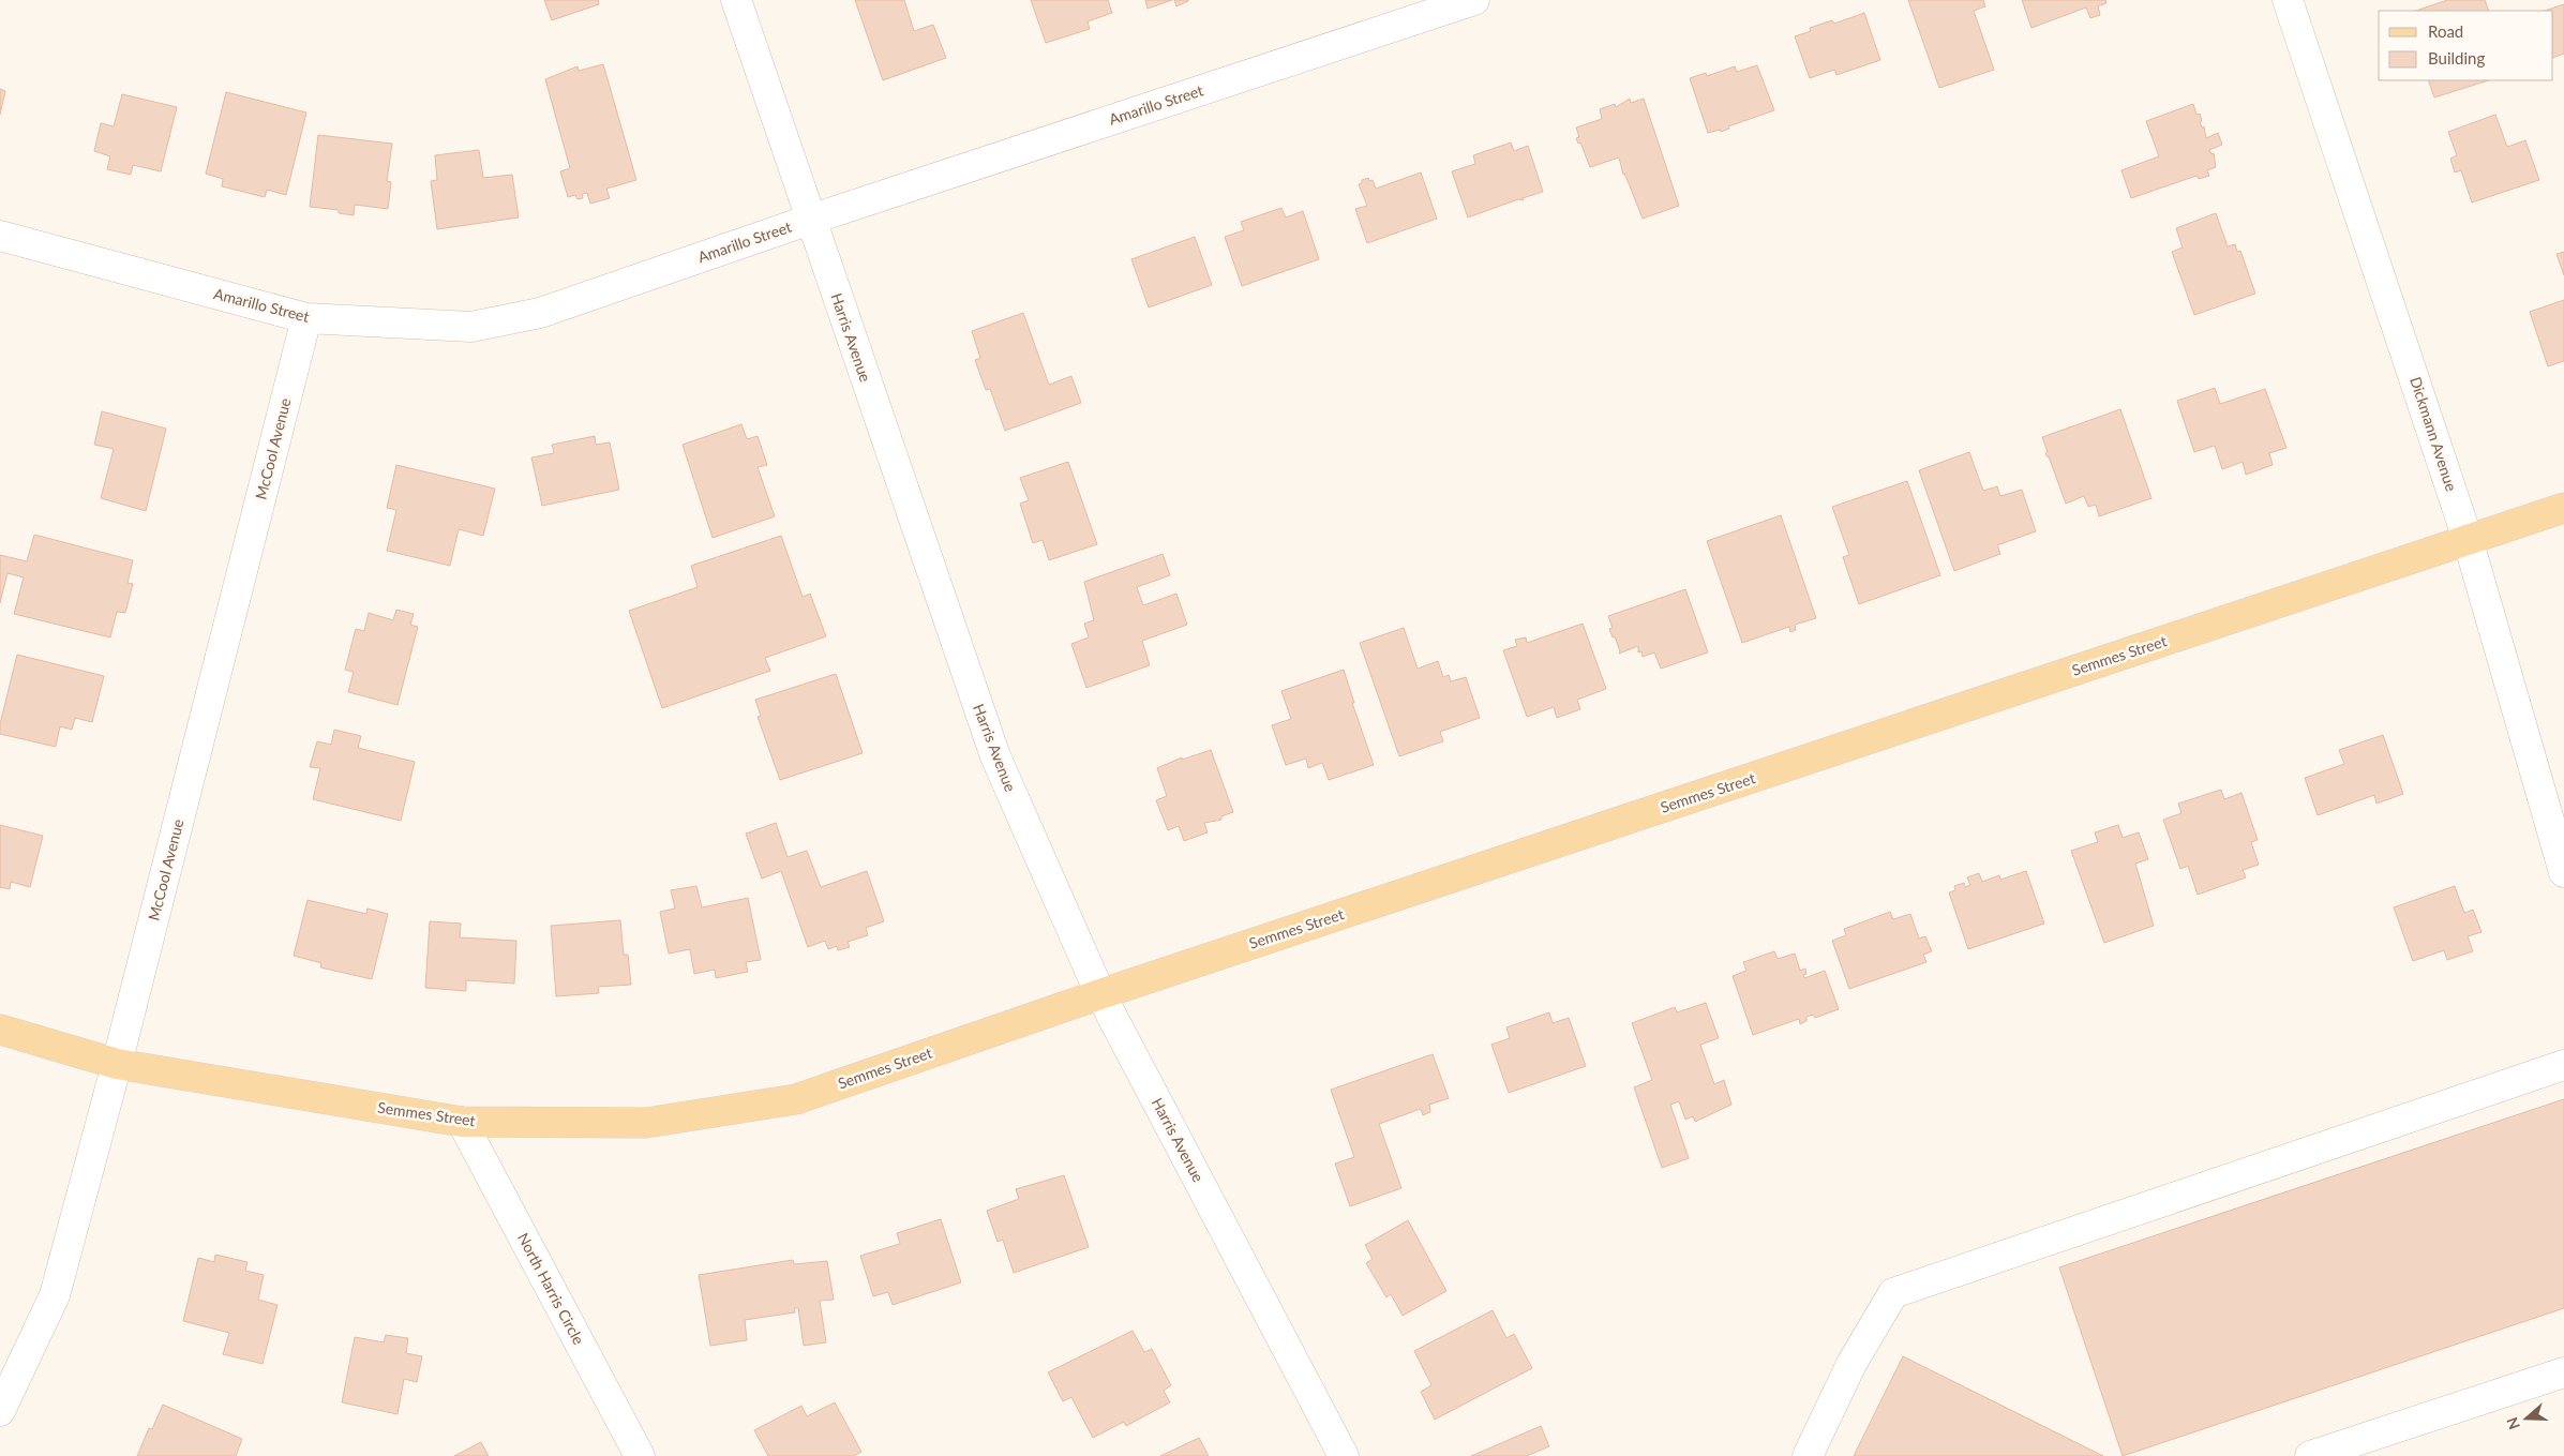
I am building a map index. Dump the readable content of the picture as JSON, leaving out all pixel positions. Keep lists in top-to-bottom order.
{
  "streets": {
    "main road": ["Semmes Street"],
    "street": [
      "Amarillo Street",
      "Harris Avenue",
      "Dickmann Avenue",
      "McCool Avenue",
      "North Harris Circle"
    ]
  },
  "crossings": [
    ["Amarillo Street", "Harris Avenue"],
    ["Amarillo Street", "McCool Avenue"],
    ["Harris Avenue", "Semmes Street"],
    ["Dickmann Avenue", "Semmes Street"],
    ["McCool Avenue", "Semmes Street"],
    ["Semmes Street", "North Harris Circle"]
  ],
  "legend": ["Road", "Building"],
  "north": "left"
}
